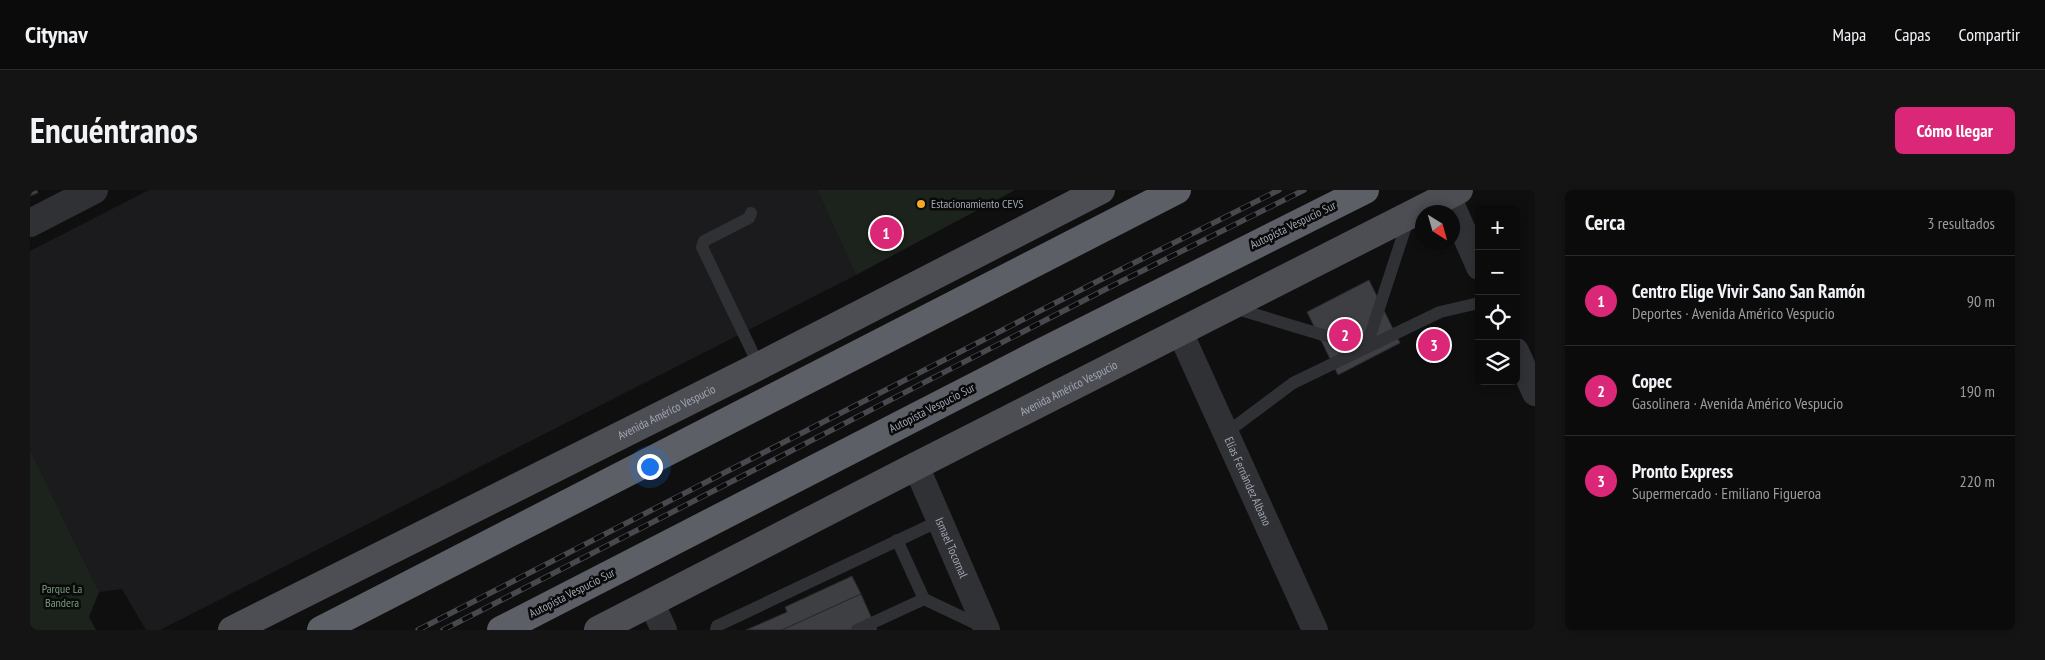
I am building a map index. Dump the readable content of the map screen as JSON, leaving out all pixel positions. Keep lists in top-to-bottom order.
{
  "streets": {
    "highway": ["Autopista Vespucio Sur"],
    "main road": ["Avenida Américo Vespucio"],
    "street": ["Elías Fernández Albano", "Ismael Tocornal"]
  },
  "crossings": [
    ["Avenida Américo Vespucio", "Elías Fernández Albano"],
    ["Avenida Américo Vespucio", "Ismael Tocornal"]
  ],
  "parks": ["Parque La Bandera"],
  "places": ["Estacionamiento CEVS"],
  "north": "bottom right",
  "page": {
    "header": "Citynav",
    "nav": ["Mapa", "Capas", "Compartir"],
    "title": "Encuéntranos",
    "buttons": "Cómo llegar",
    "heading": ["Cerca", "3 resultados"],
    "map_buttons": ["+", "−"],
    "pins": ["1", "2", "3"],
    "list": [
      {
        "mark": "1",
        "name": "Centro Elige Vivir Sano San Ramón",
        "note": "Deportes · Avenida Américo Vespucio",
        "value": "90 m"
      },
      {
        "mark": "2",
        "name": "Copec",
        "note": "Gasolinera · Avenida Américo Vespucio",
        "value": "190 m"
      },
      {
        "mark": "3",
        "name": "Pronto Express",
        "note": "Supermercado · Emiliano Figueroa",
        "value": "220 m"
      }
    ]
  }
}
